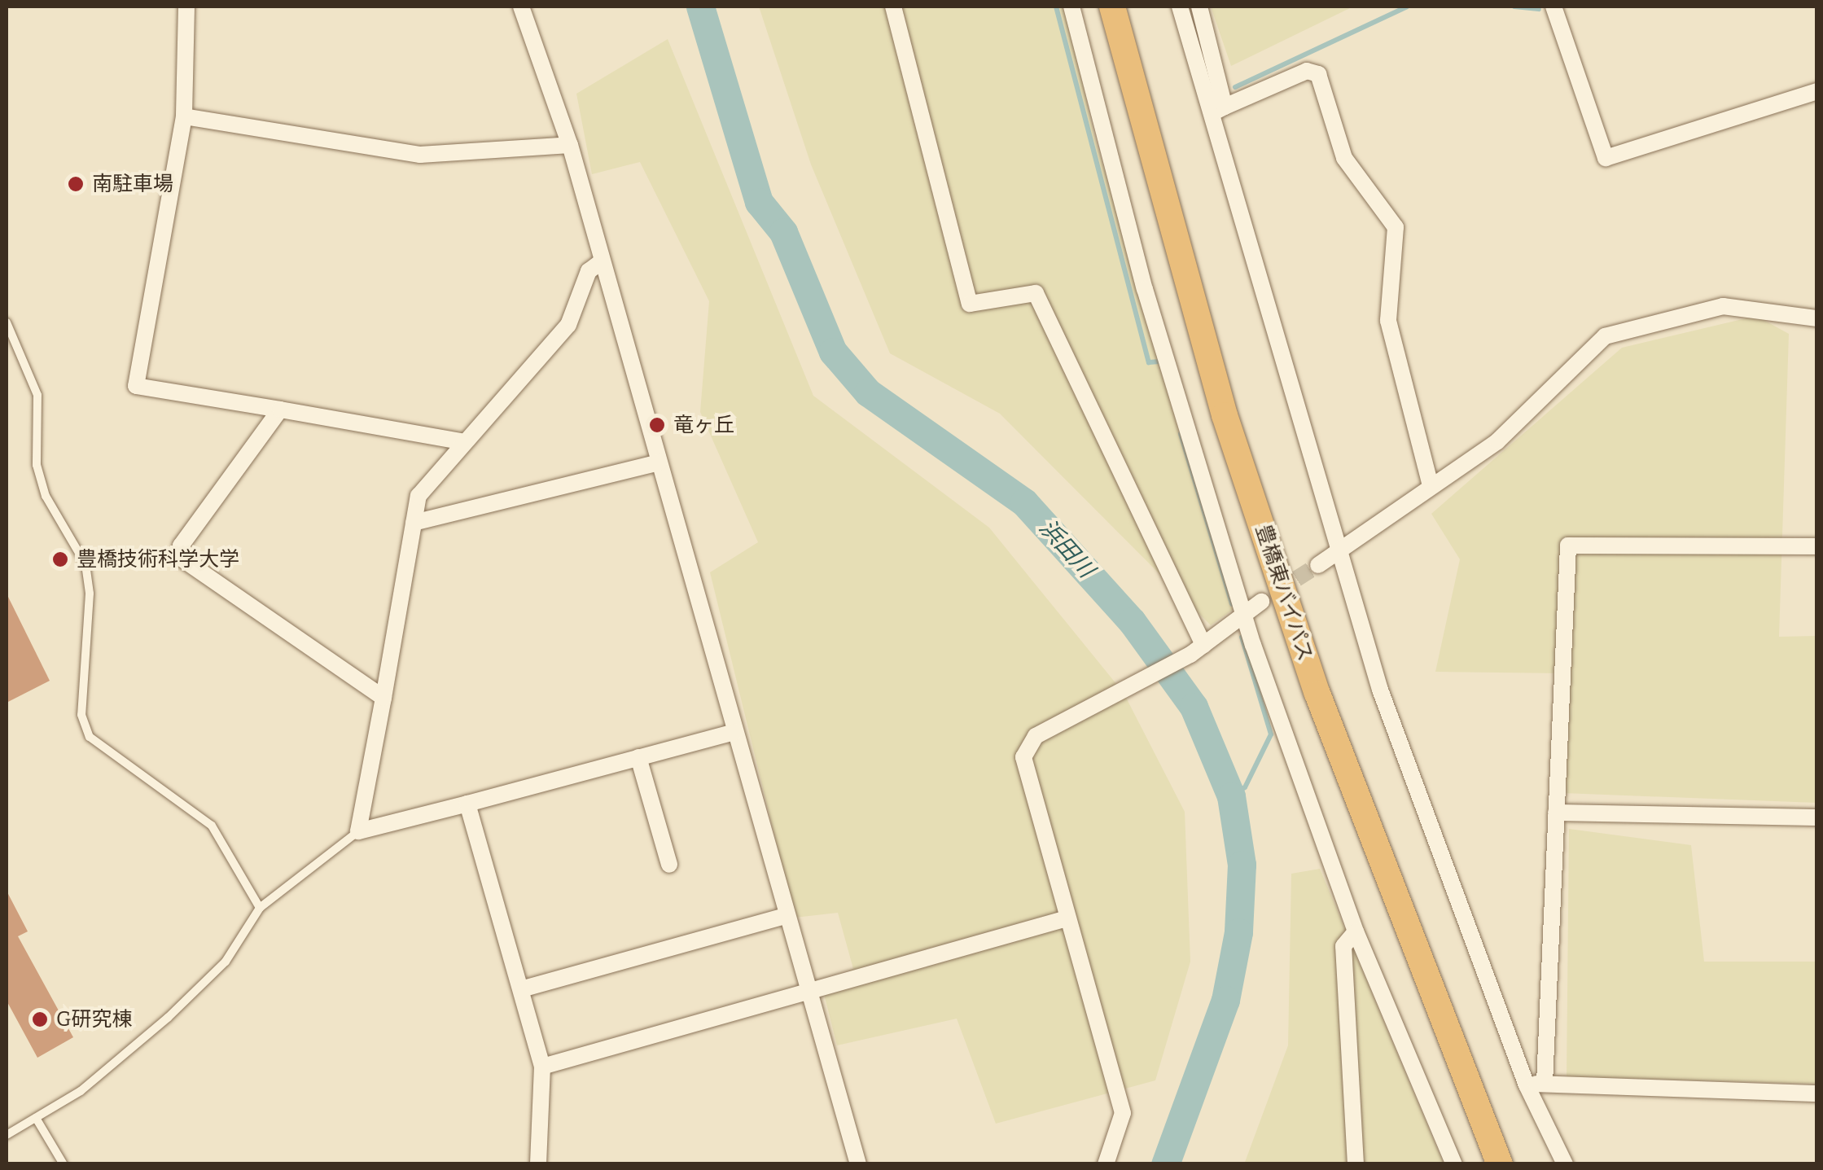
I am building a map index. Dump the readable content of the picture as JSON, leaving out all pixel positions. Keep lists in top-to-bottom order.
{
  "streets": {
    "highway": ["豊橋東バイパス"]
  },
  "water": ["浜田川"],
  "places": [
    "南駐車場",
    "竜ヶ丘",
    "豊橋技術科学大学",
    "G研究棟"
  ]
}
